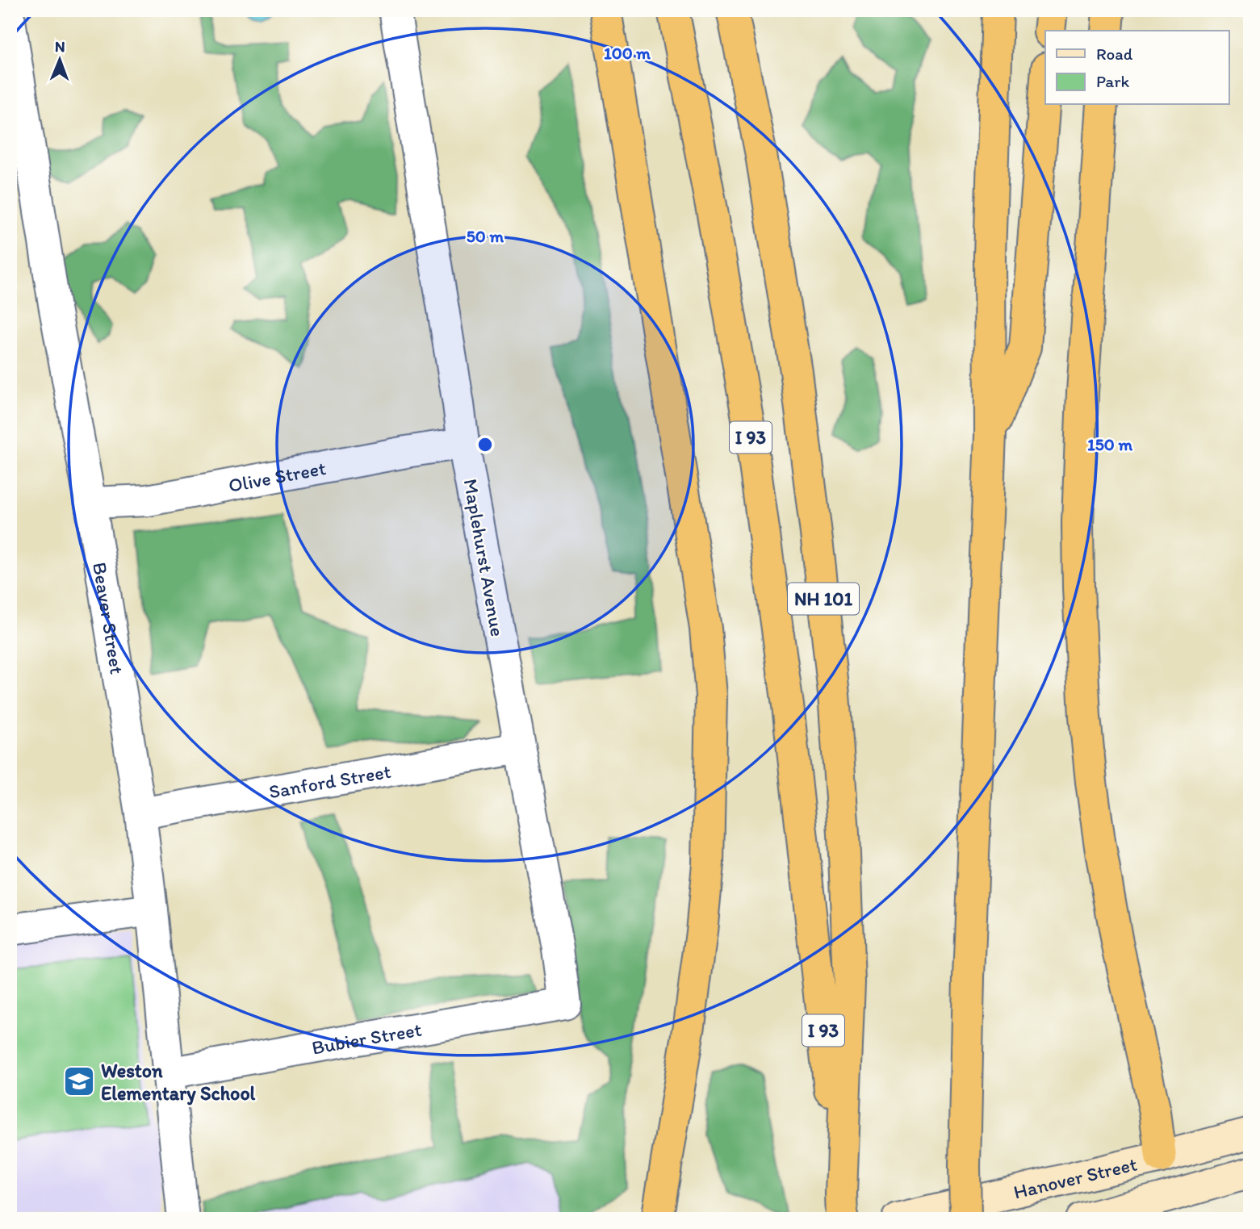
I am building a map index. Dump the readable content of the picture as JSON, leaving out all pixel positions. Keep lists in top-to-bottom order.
{
  "streets": {
    "highway": ["I 93", "NH 101"],
    "main road": ["Hanover Street"],
    "street": [
      "Olive Street",
      "Maplehurst Avenue",
      "Beaver Street",
      "Sanford Street",
      "Bubier Street"
    ]
  },
  "crossings": [
    ["I 93", "NH 101"],
    ["Olive Street", "Maplehurst Avenue"],
    ["Olive Street", "Beaver Street"],
    ["Maplehurst Avenue", "Sanford Street"],
    ["Maplehurst Avenue", "Bubier Street"],
    ["Beaver Street", "Sanford Street"],
    ["Beaver Street", "Bubier Street"]
  ],
  "places": {
    "school or university": ["Weston Elementary School"]
  },
  "legend": ["Road", "Park"],
  "north": "top",
  "rings": ["100 m", "50 m", "150 m"]
}
